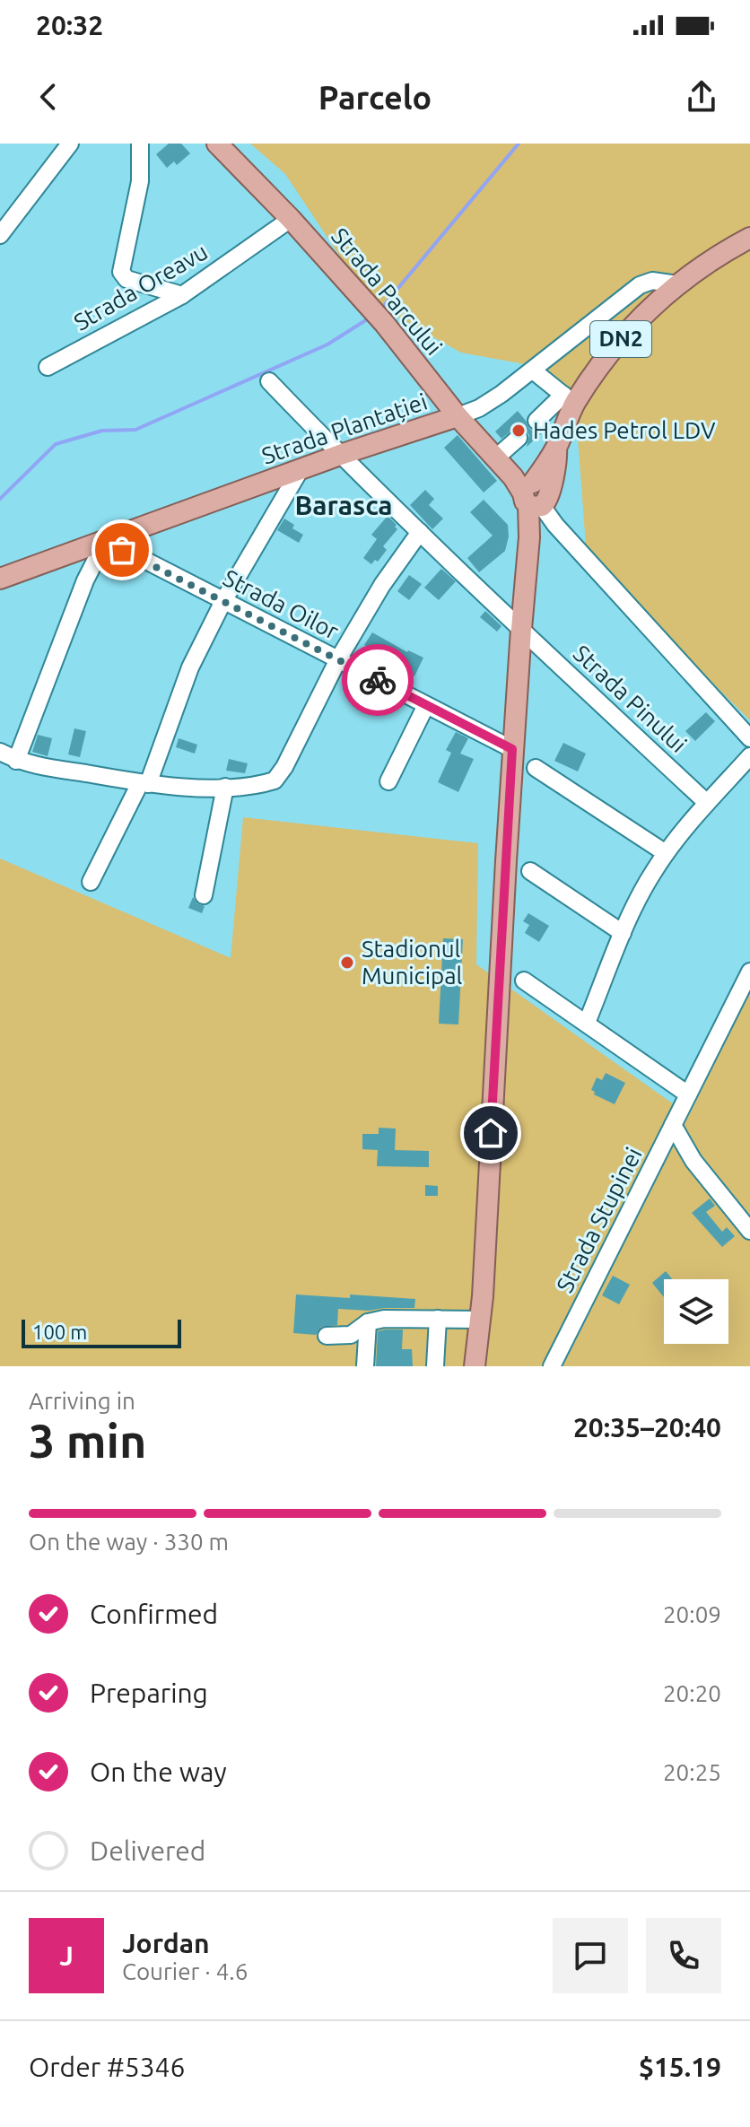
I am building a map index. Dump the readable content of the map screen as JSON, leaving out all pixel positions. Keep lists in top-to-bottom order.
{
  "streets": {
    "main road": ["Strada Parcului", "DN2", "Strada Plantației"],
    "street": [
      "Strada Oreavu",
      "Strada Oilor",
      "Strada Pinului",
      "Strada Stupinei"
    ]
  },
  "crossings": [
    ["Strada Oreavu", "Strada Parcului"],
    ["Strada Parcului", "DN2"],
    ["Strada Parcului", "Strada Plantației"],
    ["DN2", "Strada Plantației"],
    ["DN2", "Strada Oilor"],
    ["DN2", "Strada Pinului"],
    ["Strada Plantației", "Strada Oilor"],
    ["Strada Plantației", "Strada Pinului"]
  ],
  "districts": ["Barasca"],
  "places": ["Hades Petrol LDV", "Stadionul Municipal"],
  "scale_bar": "100 m",
  "page": {
    "status": "20:32",
    "header": "Parcelo",
    "scale": "100 m",
    "heading": ["3 min", "Arriving in", "20:35–20:40"],
    "panel": [
      "Jordan",
      "Courier · 4.6",
      "Order #5346",
      "$15.19"
    ],
    "bar": "On the way · 330 m",
    "list": [
      ["Confirmed", "20:09"],
      ["Preparing", "20:20"],
      ["On the way", "20:25"],
      "Delivered"
    ],
    "round": "J"
  }
}
